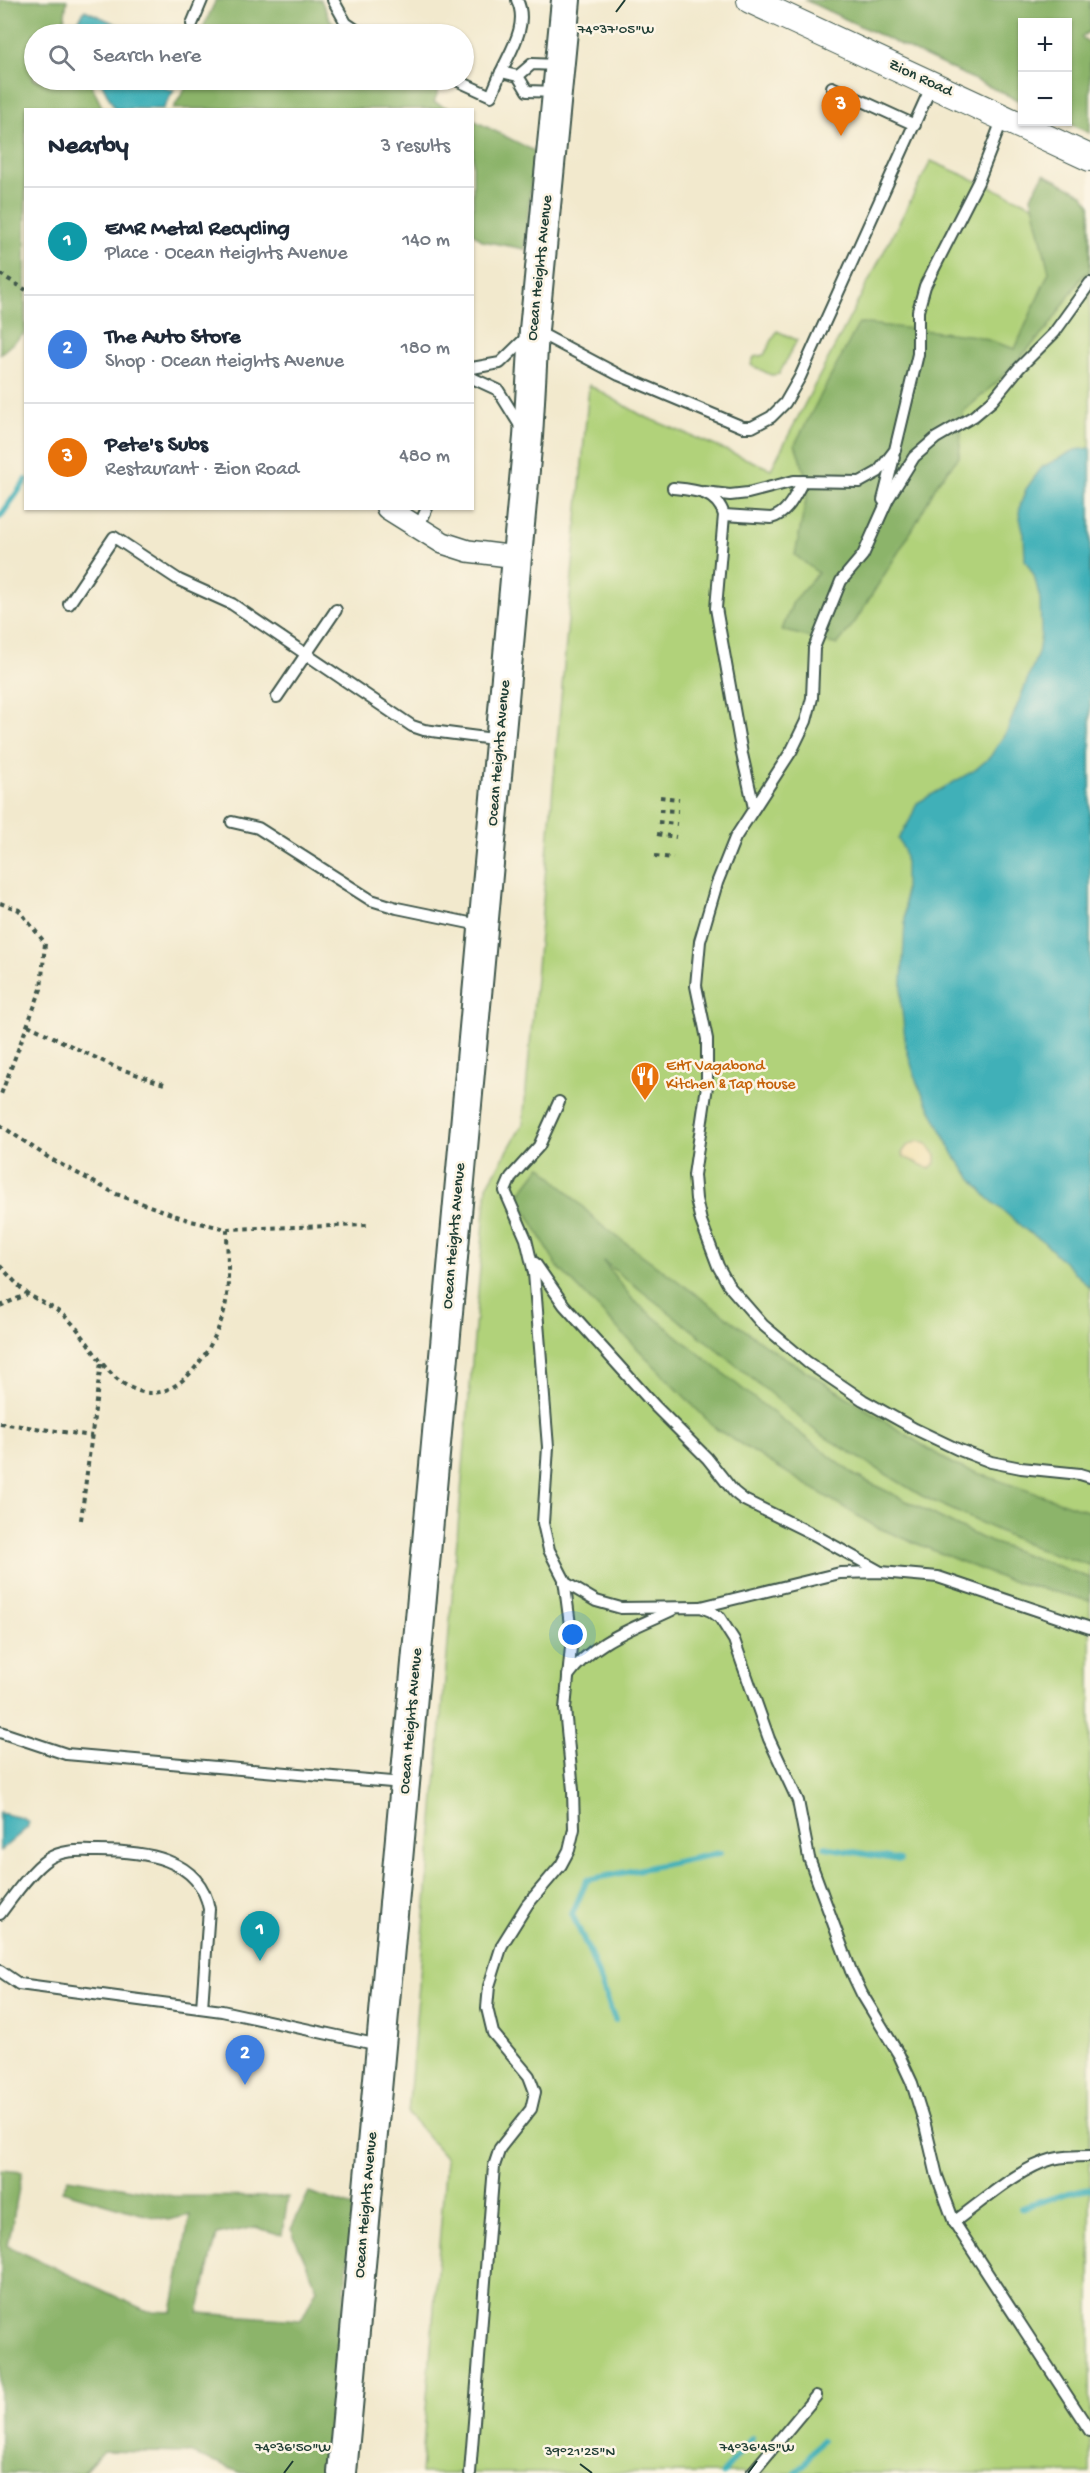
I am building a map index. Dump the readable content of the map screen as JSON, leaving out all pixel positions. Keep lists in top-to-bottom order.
{
  "streets": {
    "main road": ["Ocean Heights Avenue"],
    "street": ["Zion Road"]
  },
  "places": {
    "restaurant": ["EHT Vagabond Kitchen & Tap House"]
  },
  "page": {
    "map_buttons": ["+", "−"],
    "search": "Search here",
    "pins": ["3", "1", "2"],
    "heading": ["Nearby", "3 results"],
    "list": [
      {
        "mark": "1",
        "name": "EMR Metal Recycling",
        "note": "Place · Ocean Heights Avenue",
        "value": "140 m"
      },
      {
        "mark": "2",
        "name": "The Auto Store",
        "note": "Shop · Ocean Heights Avenue",
        "value": "180 m"
      },
      {
        "mark": "3",
        "name": "Pete's Subs",
        "note": "Restaurant · Zion Road",
        "value": "480 m"
      }
    ]
  },
  "coordinates": [
    "74°37'05\"W",
    "74°36'50\"W",
    "74°36'45\"W",
    "39°21'25\"N"
  ]
}
